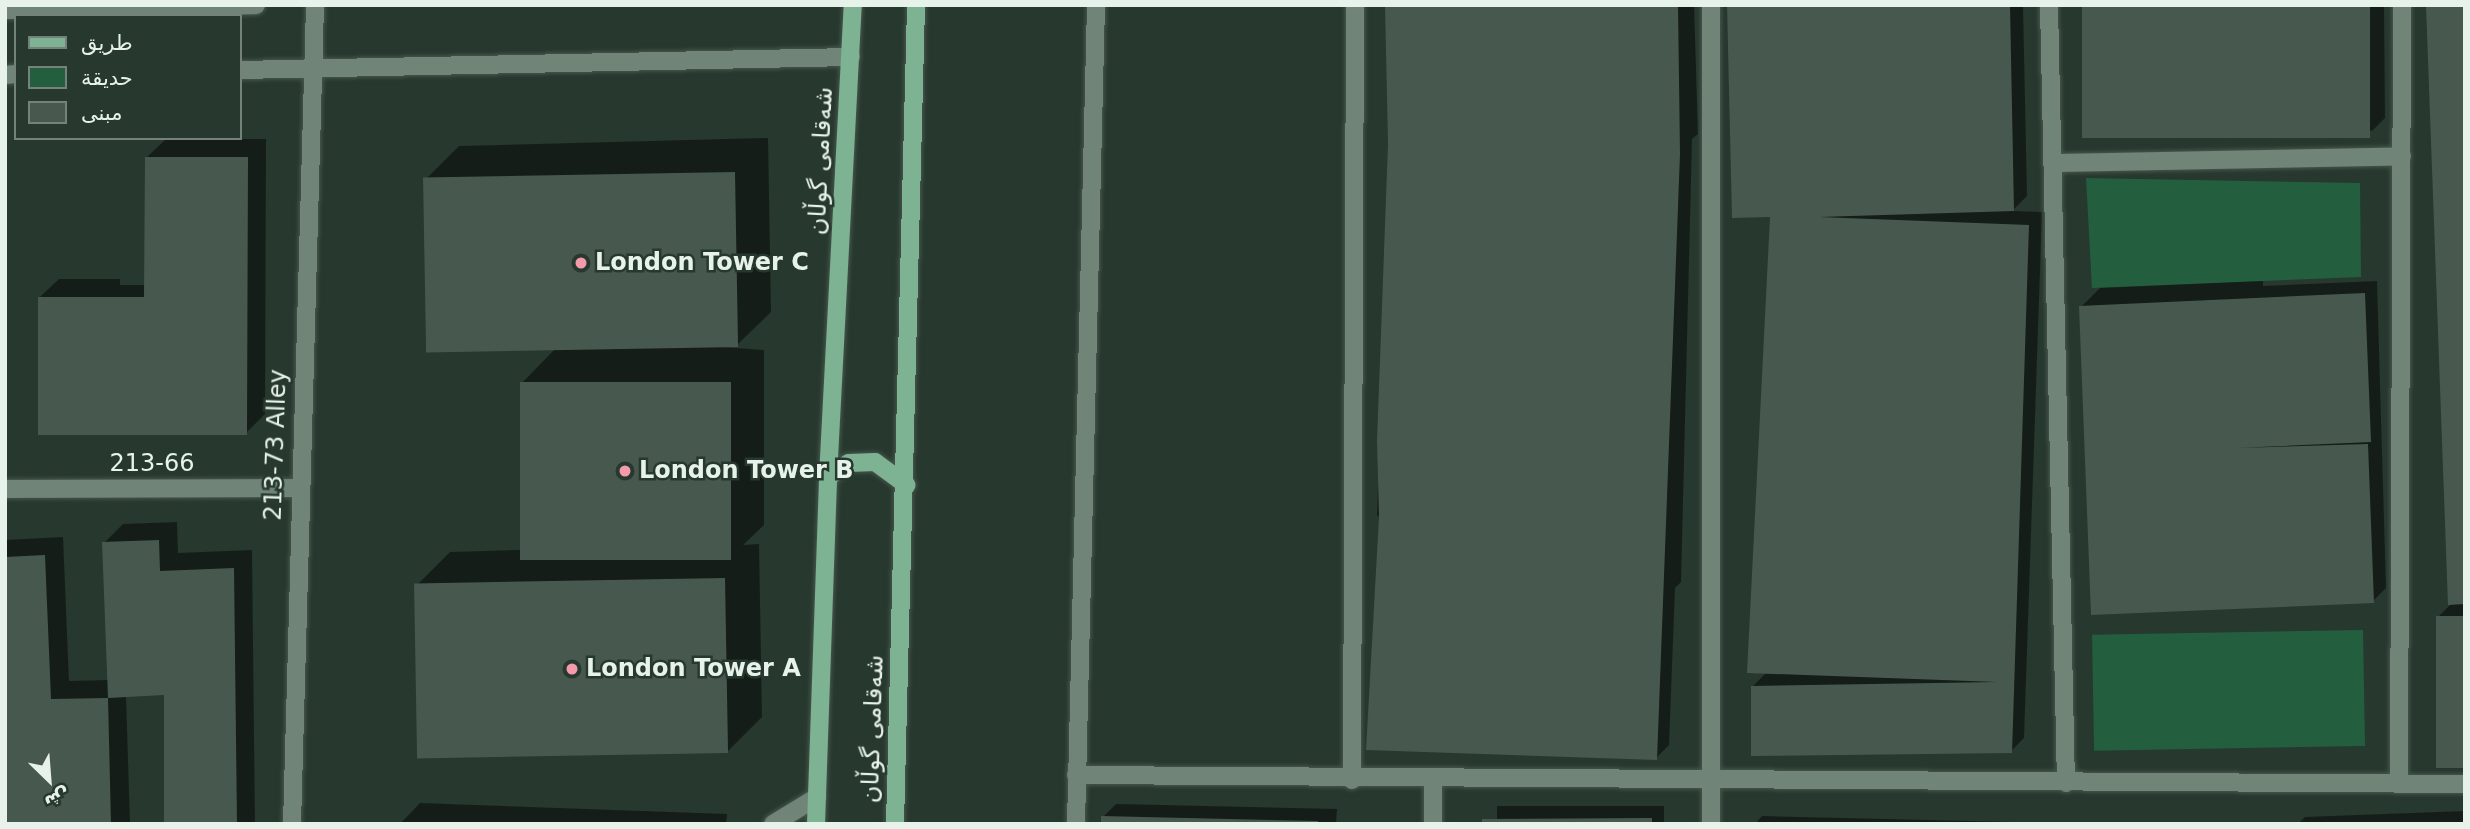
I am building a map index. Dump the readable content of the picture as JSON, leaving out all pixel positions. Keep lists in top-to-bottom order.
{
  "streets": {
    "main road": ["شەقامی گوڵان"],
    "street": ["213-73 Alley", "213-66"]
  },
  "crossings": [
    ["213-73 Alley", "213-66"]
  ],
  "places": ["London Tower C", "London Tower B", "London Tower A"],
  "legend": ["طريق", "حديقة", "مبنى"],
  "north": "bottom right"
}
